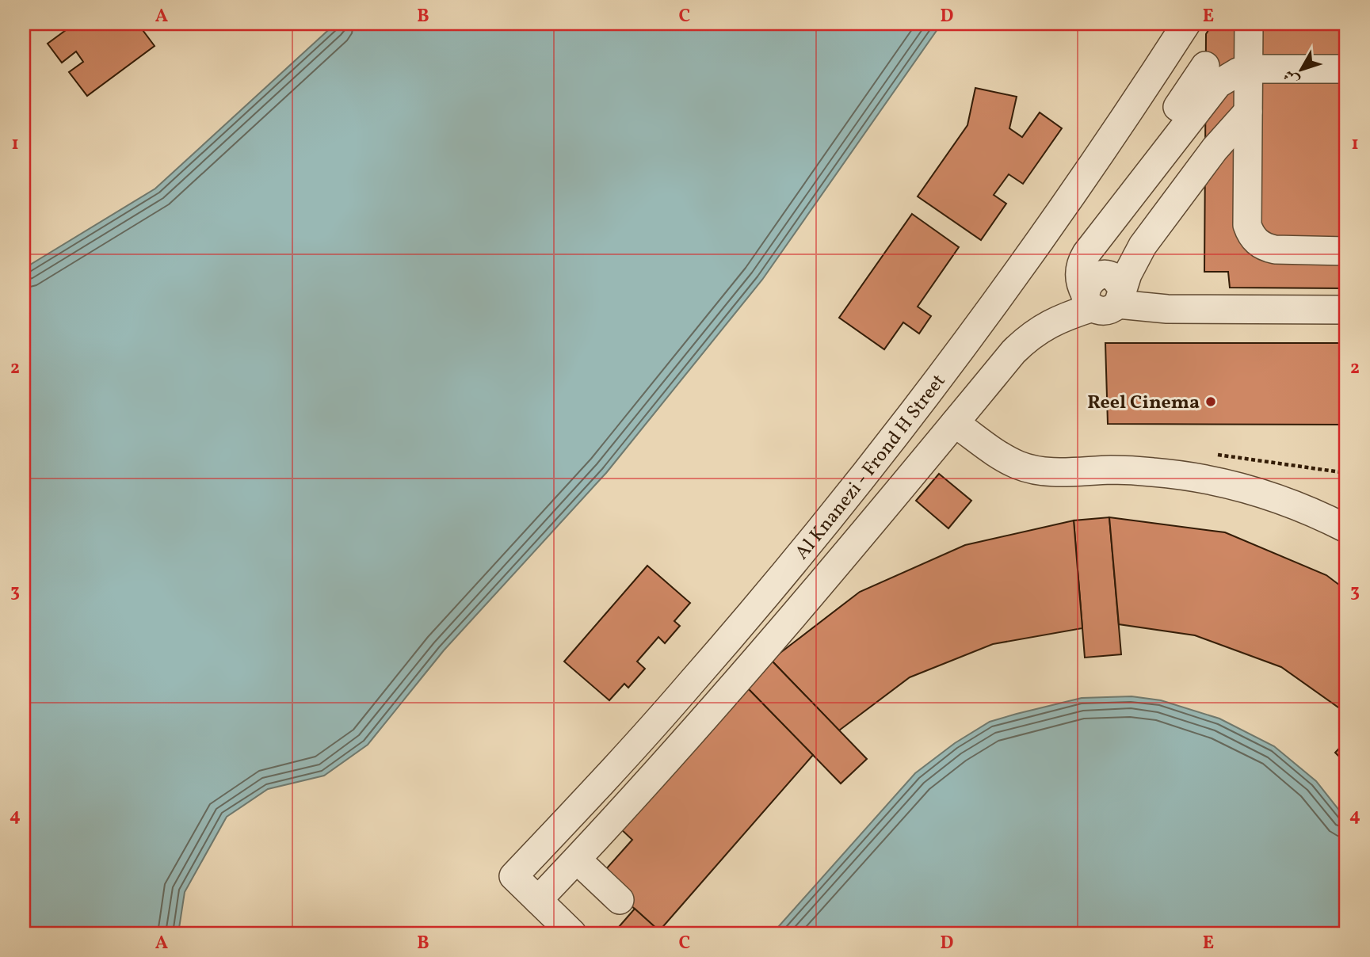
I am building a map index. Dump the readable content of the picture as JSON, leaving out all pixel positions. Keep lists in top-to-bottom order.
{
  "streets": {
    "street": ["Al Knanezi - Frond H Street"]
  },
  "places": ["Reel Cinema"],
  "north": "bottom left",
  "grid": {
    "columns": [
      "A",
      "B",
      "C",
      "D",
      "E"
    ],
    "rows": [
      "1",
      "2",
      "3",
      "4"
    ]
  }
}
